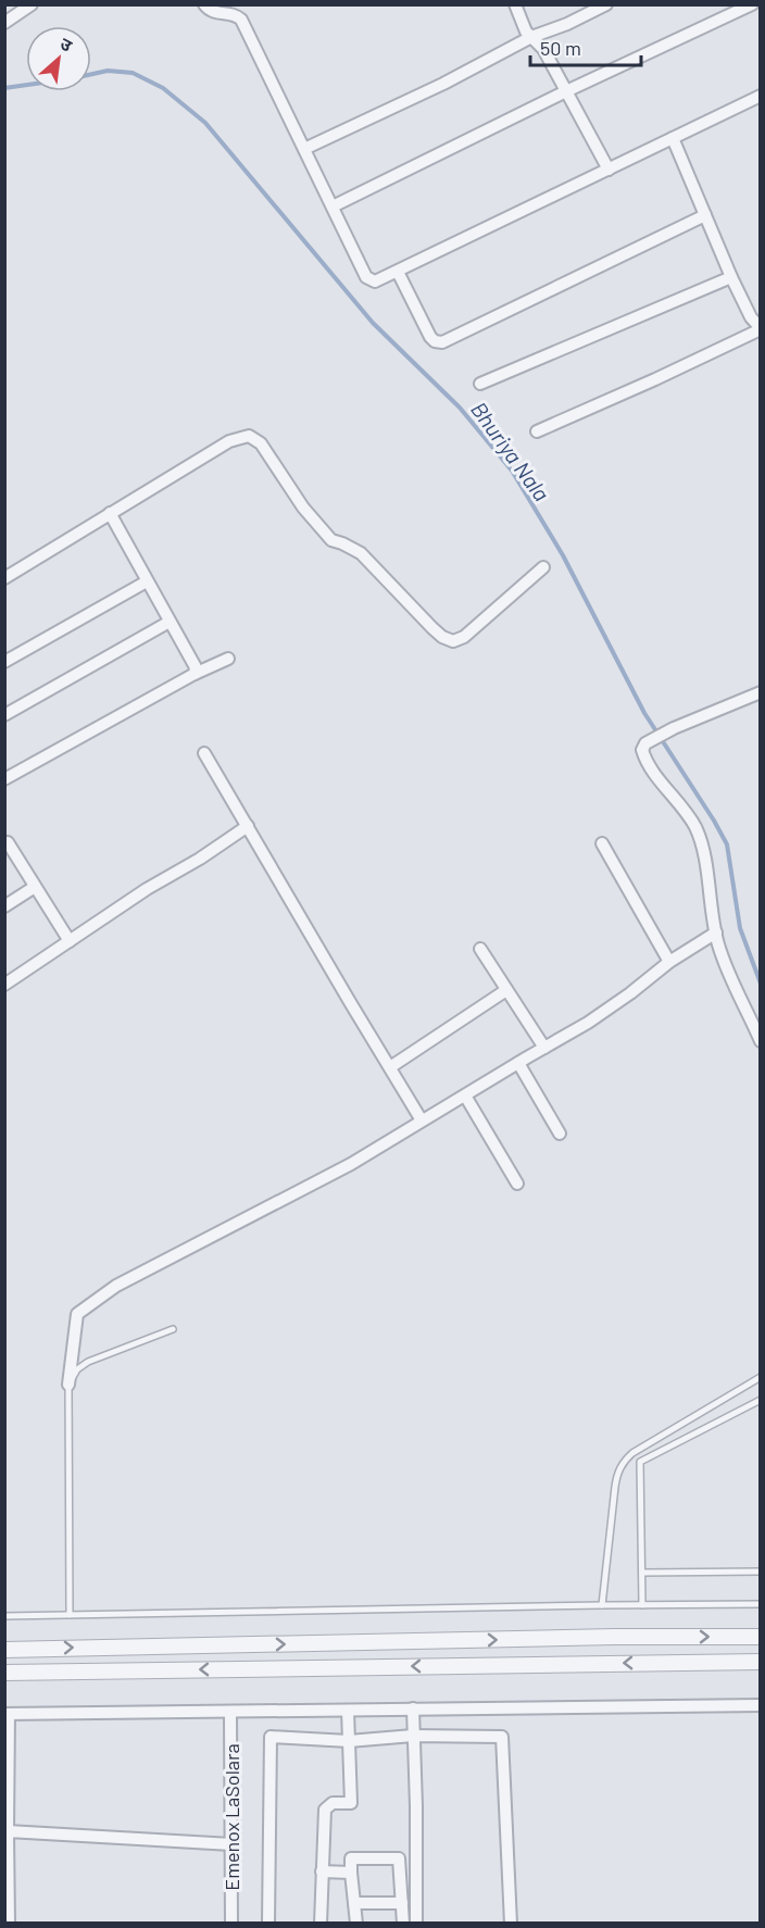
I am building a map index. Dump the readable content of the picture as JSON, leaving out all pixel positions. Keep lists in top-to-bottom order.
{
  "streets": {
    "street": ["Emenox LaSolara"]
  },
  "water": ["Bhuriya Nala"],
  "scale_bar": "50 m",
  "north": "top right"
}
